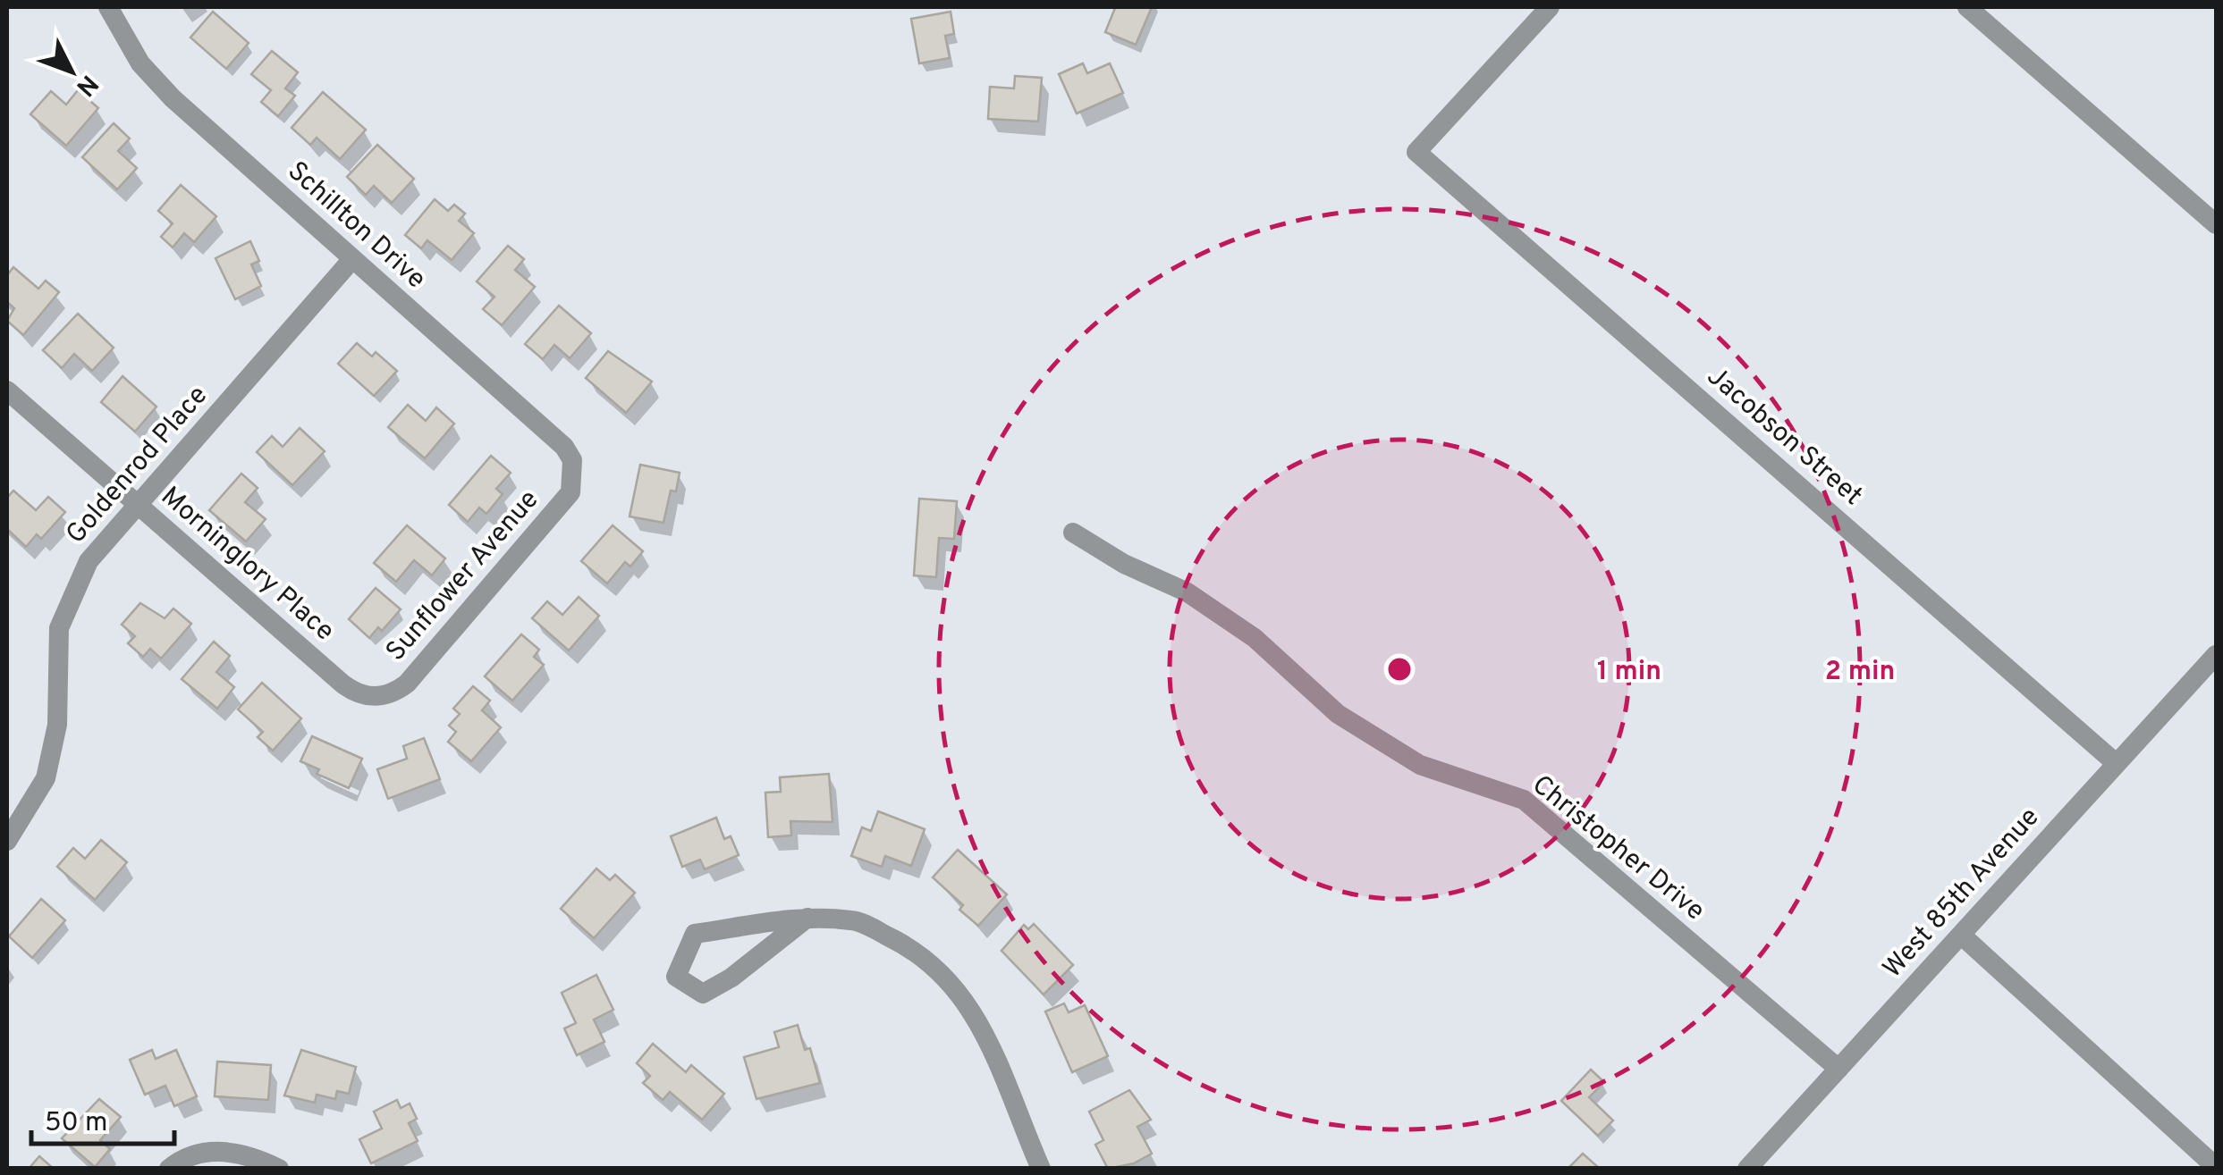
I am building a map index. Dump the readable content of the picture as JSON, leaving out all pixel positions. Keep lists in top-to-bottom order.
{
  "streets": {
    "street": [
      "Schillton Drive",
      "Jacobson Street",
      "Goldenrod Place",
      "Morninglory Place",
      "Sunflower Avenue",
      "Christopher Drive",
      "West 85th Avenue"
    ]
  },
  "crossings": [
    ["Schillton Drive", "Goldenrod Place"],
    ["Schillton Drive", "Sunflower Avenue"],
    ["Jacobson Street", "West 85th Avenue"],
    ["Goldenrod Place", "Morninglory Place"],
    ["Morninglory Place", "Sunflower Avenue"],
    ["Christopher Drive", "West 85th Avenue"]
  ],
  "scale_bar": "50 m",
  "north": "bottom right",
  "rings": ["1 min", "2 min"]
}
